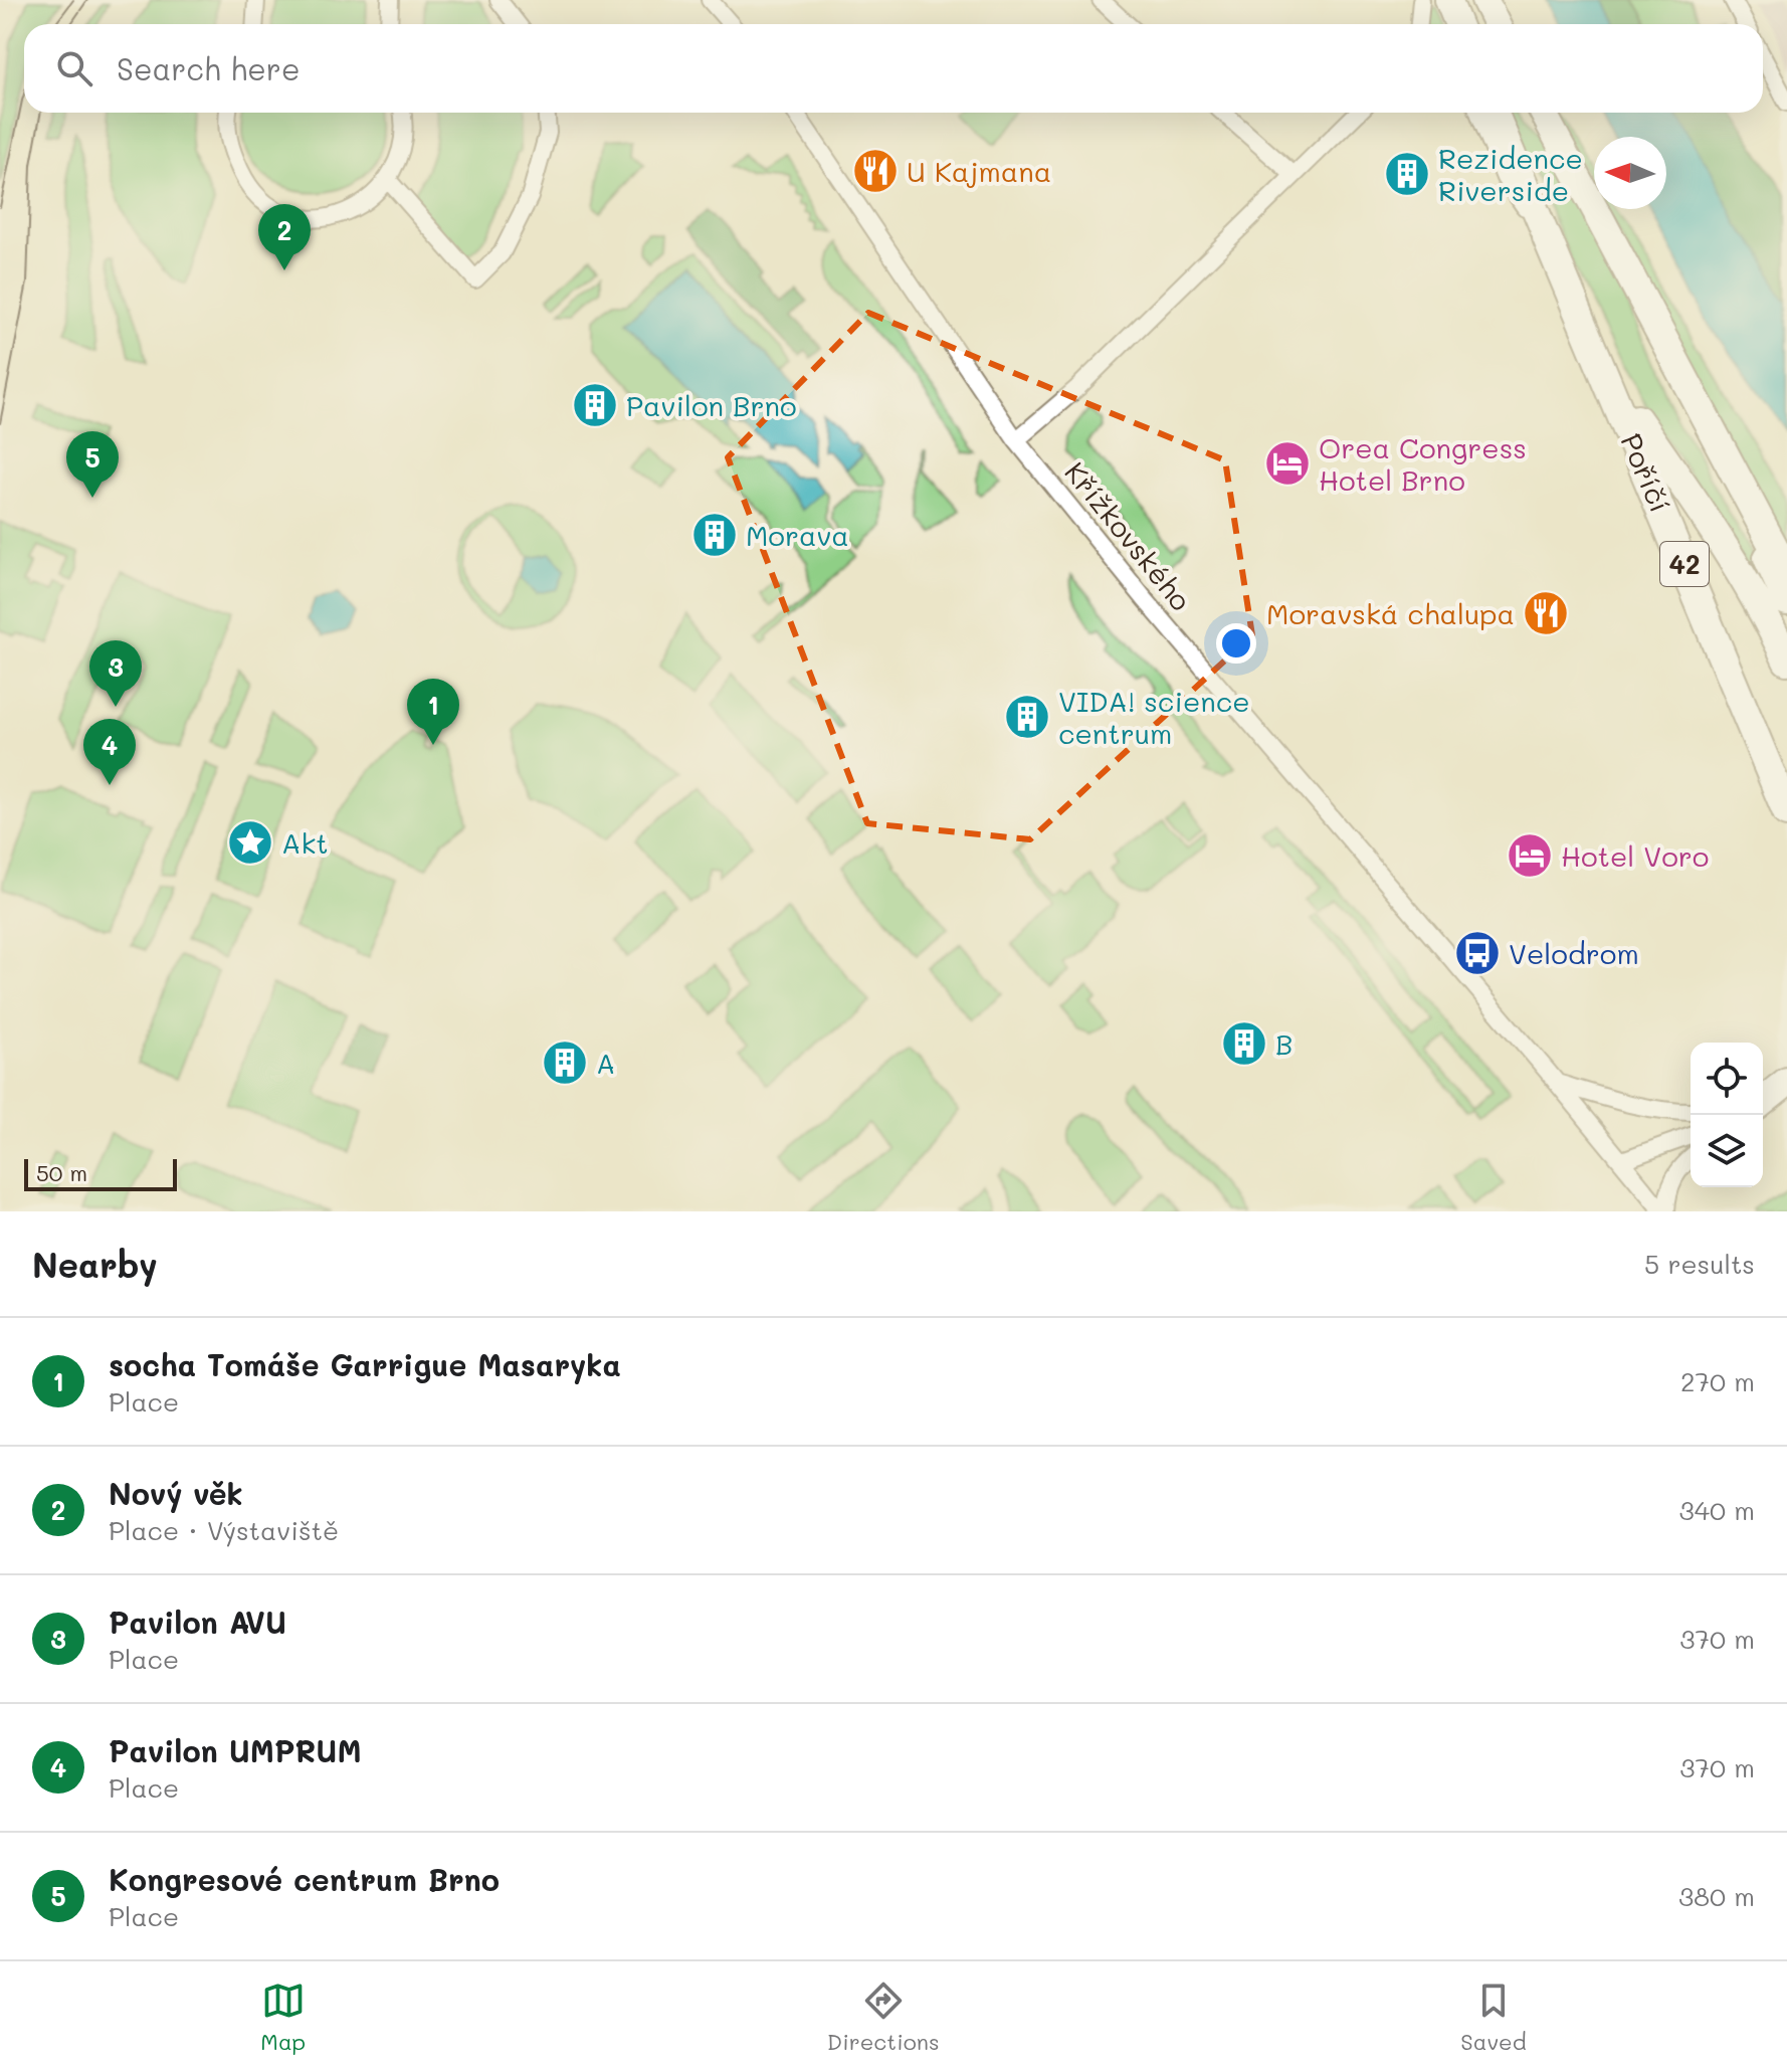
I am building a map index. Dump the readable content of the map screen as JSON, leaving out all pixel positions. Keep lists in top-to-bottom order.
{
  "streets": {
    "highway": ["Poříčí", "42"],
    "street": ["Křížkovského"]
  },
  "crossings": [
    ["Poříčí", "42"]
  ],
  "places": {
    "restaurant": ["U Kajmana", "Moravská chalupa"],
    "building": [
      "Rezidence Riverside",
      "Pavilon Brno",
      "Morava",
      "VIDA! science centrum",
      "B",
      "A"
    ],
    "hotel": ["Orea Congress Hotel Brno", "Hotel Voro"],
    "place": ["Akt"],
    "bus stop": ["Velodrom"]
  },
  "scale_bar": "50 m",
  "north": "left",
  "page": {
    "search": "Search here",
    "pins": [
      "2",
      "5",
      "3",
      "1",
      "4"
    ],
    "scale": "50 m",
    "heading": ["Nearby", "5 results"],
    "list": [
      {
        "mark": "1",
        "name": "socha Tomáše Garrigue Masaryka",
        "note": "Place",
        "value": "270 m"
      },
      {
        "mark": "2",
        "name": "Nový věk",
        "note": "Place · Výstaviště",
        "value": "340 m"
      },
      {
        "mark": "3",
        "name": "Pavilon AVU",
        "note": "Place",
        "value": "370 m"
      },
      {
        "mark": "4",
        "name": "Pavilon UMPRUM",
        "note": "Place",
        "value": "370 m"
      },
      {
        "mark": "5",
        "name": "Kongresové centrum Brno",
        "note": "Place",
        "value": "380 m"
      }
    ],
    "nav": ["Map", "Directions", "Saved"]
  }
}
